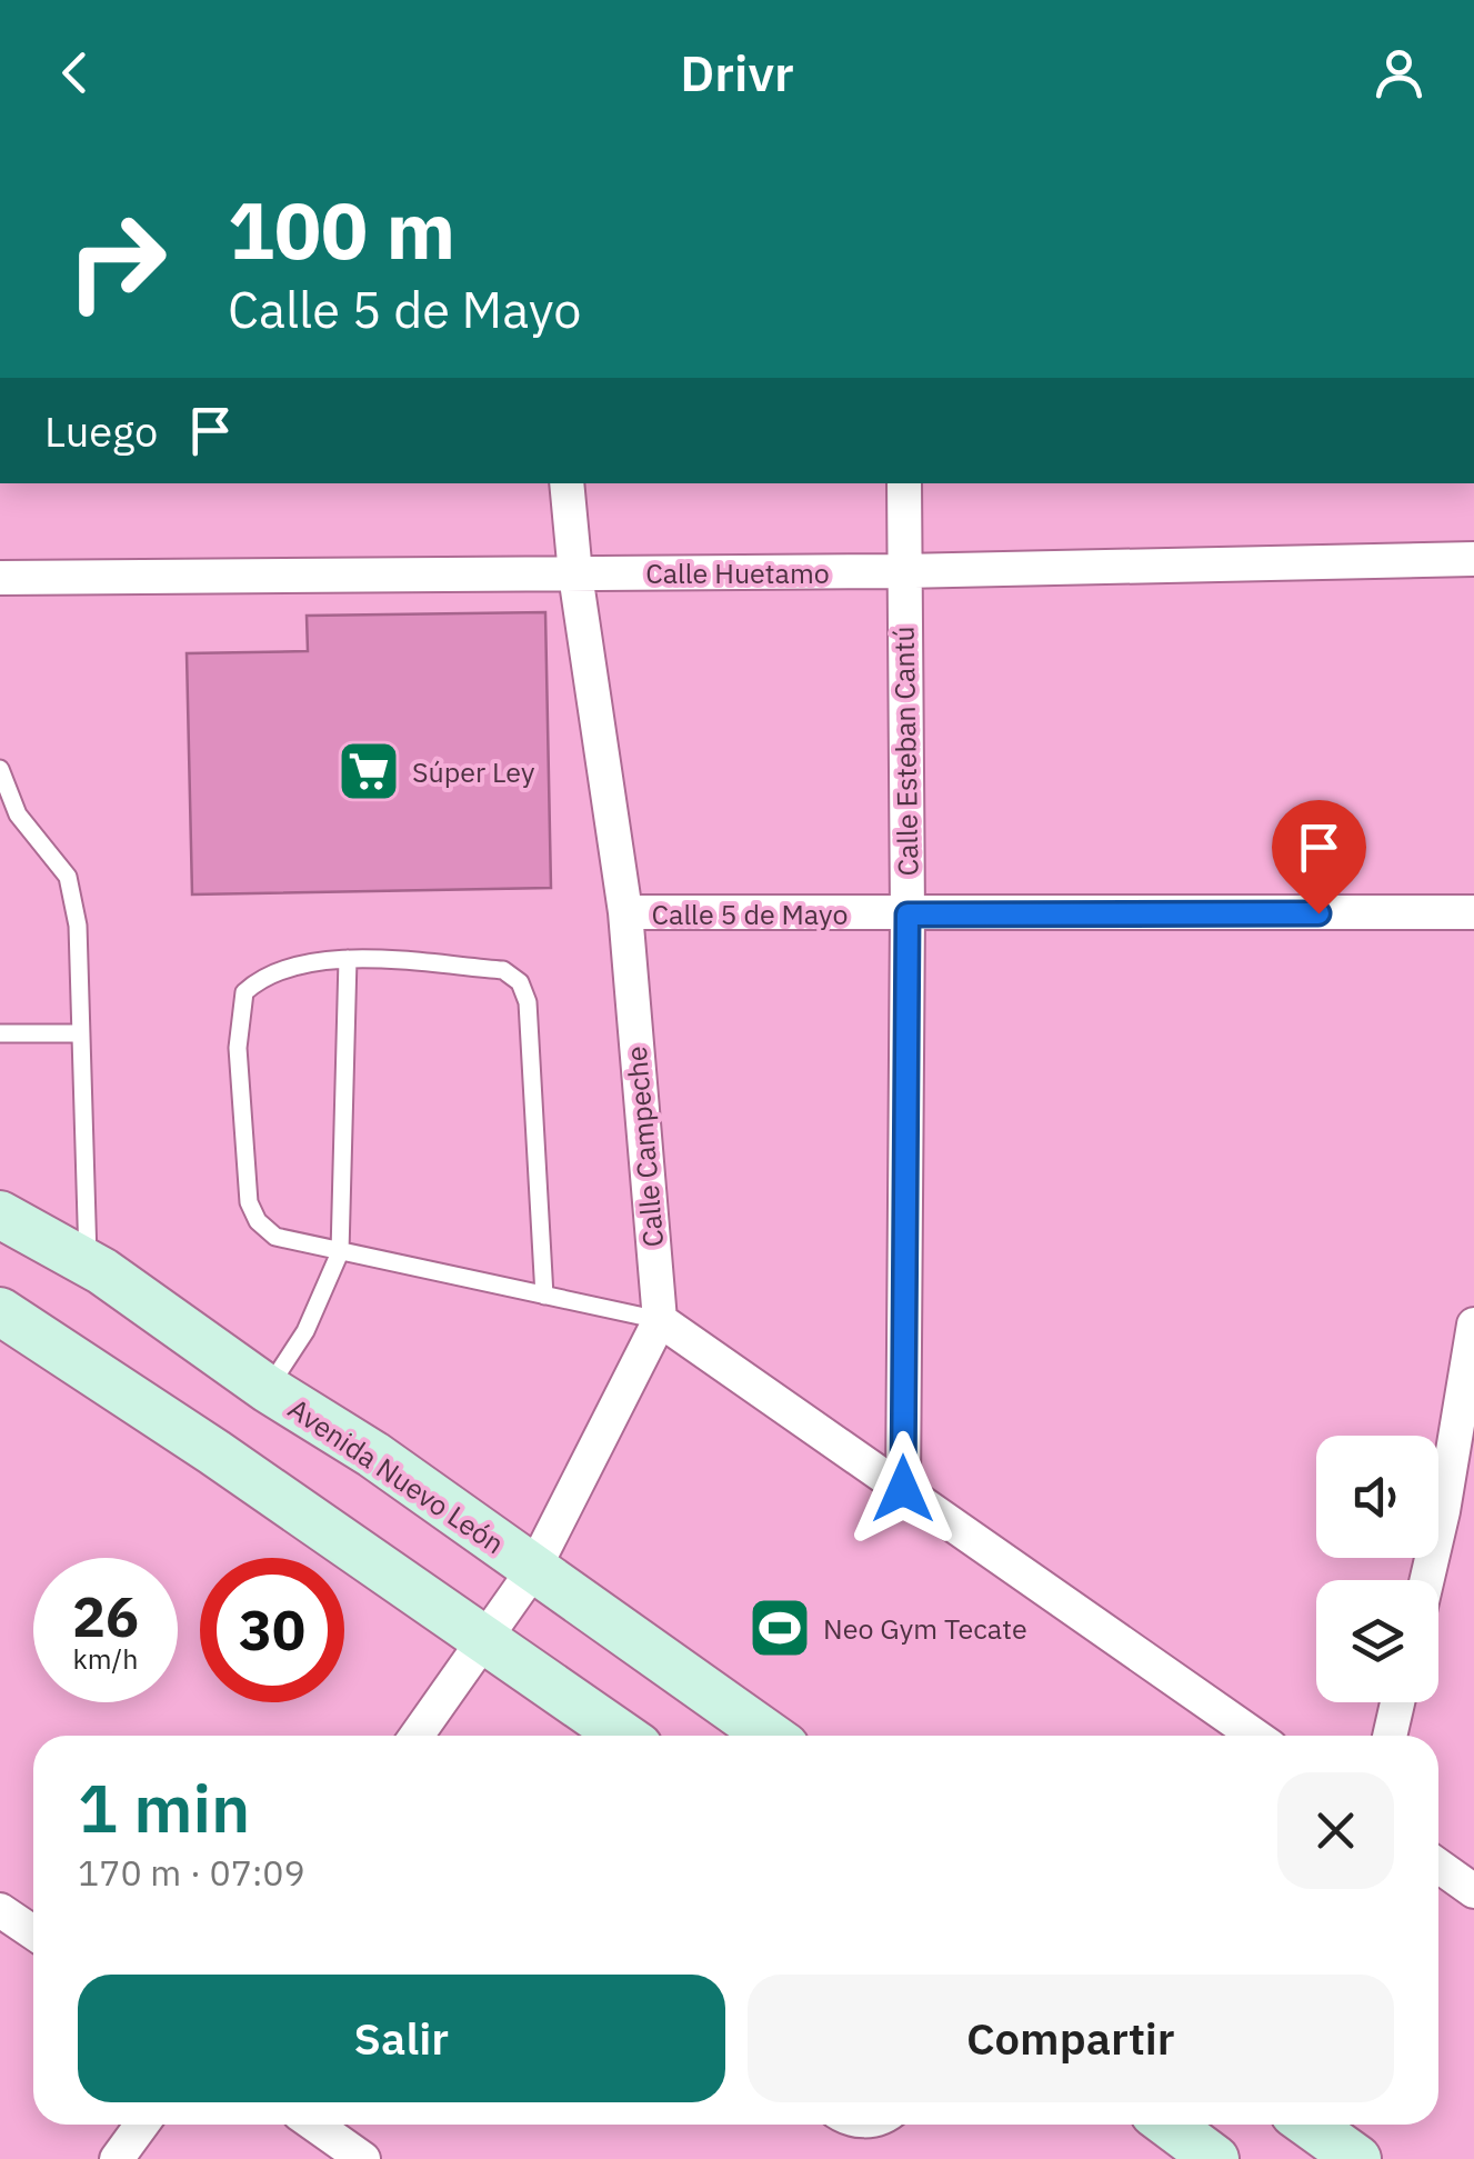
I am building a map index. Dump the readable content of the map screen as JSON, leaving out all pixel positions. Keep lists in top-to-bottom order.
{
  "streets": {
    "main road": ["Avenida Nuevo León"],
    "street": [
      "Calle Huetamo",
      "Calle Esteban Cantú",
      "Calle 5 de Mayo",
      "Calle Campeche"
    ]
  },
  "crossings": [
    ["Calle Huetamo", "Calle Esteban Cantú"],
    ["Calle Huetamo", "Calle Campeche"],
    ["Calle Esteban Cantú", "Calle 5 de Mayo"],
    ["Calle 5 de Mayo", "Calle Campeche"]
  ],
  "places": {
    "supermarket": ["Súper Ley"],
    "sports": ["Neo Gym Tecate"]
  },
  "page": {
    "header": "Drivr",
    "turn": ["100 m", "Calle 5 de Mayo"],
    "then": "Luego",
    "speed": "26 km/h",
    "limit": "30",
    "heading": ["1 min", "170 m · 07:09"],
    "buttons": ["Salir", "Compartir"]
  }
}
